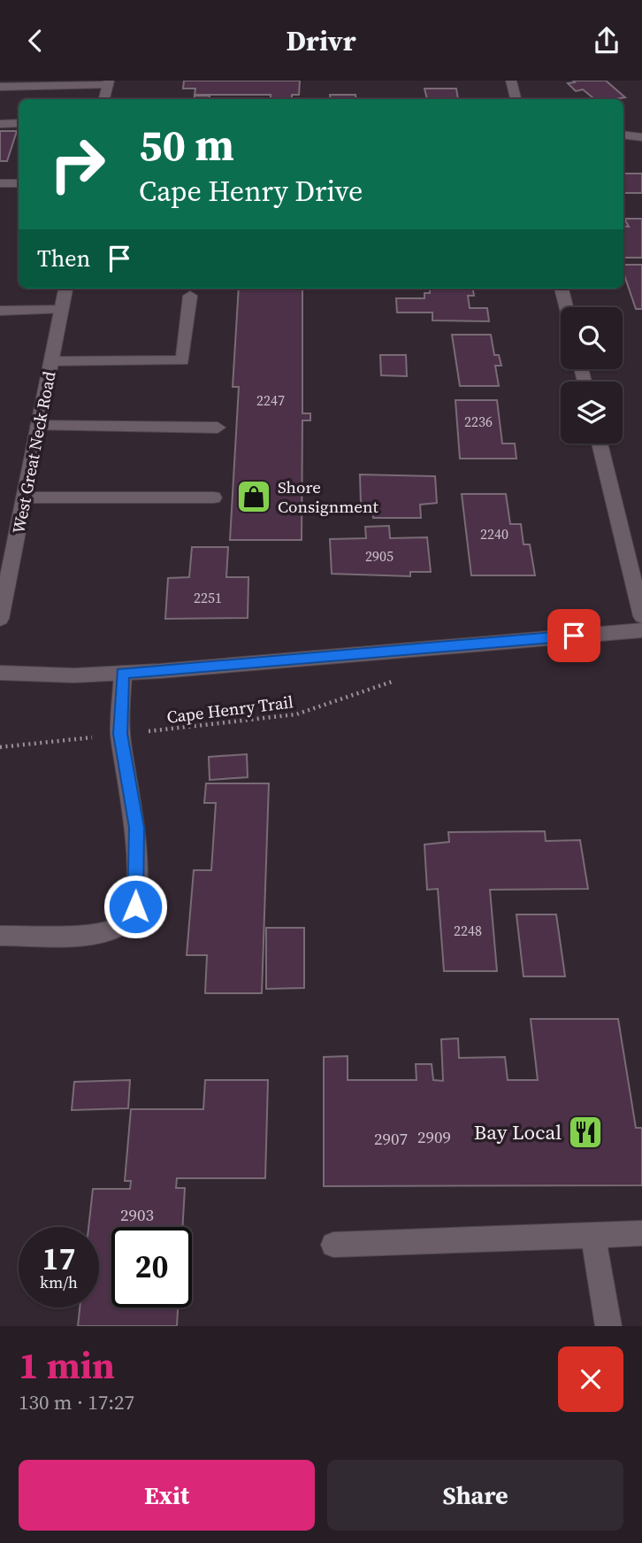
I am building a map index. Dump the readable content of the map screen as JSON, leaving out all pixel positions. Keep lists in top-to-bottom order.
{
  "streets": {
    "street": ["West Great Neck Road"],
    "path": ["Cape Henry Trail"]
  },
  "places": {
    "shop": ["Shore Consignment"],
    "restaurant": ["Bay Local"]
  },
  "house_numbers": [
    "2247",
    "2236",
    "2240",
    "2905",
    "2251",
    "2248",
    "2909",
    "2907",
    "2903"
  ],
  "page": {
    "header": "Drivr",
    "turn": ["50 m", "Cape Henry Drive"],
    "then": "Then",
    "speed": "17 km/h",
    "limit": "20",
    "heading": ["1 min", "130 m · 17:27"],
    "buttons": ["Exit", "Share"]
  }
}
